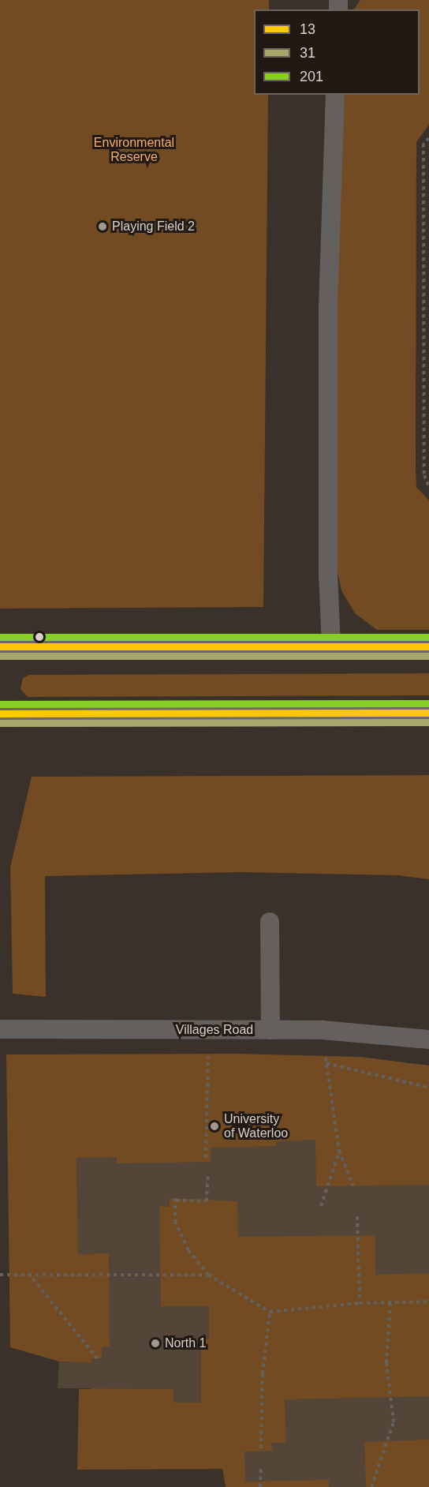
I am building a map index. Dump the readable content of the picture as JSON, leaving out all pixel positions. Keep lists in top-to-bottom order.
{
  "streets": {
    "lane": ["Villages Road"]
  },
  "parks": ["Environmental Reserve"],
  "places": ["Playing Field 2", "University of Waterloo", "North 1"],
  "lines": ["transit line 201", "transit line 13", "transit line 31"],
  "legend": ["13", "31", "201"]
}
